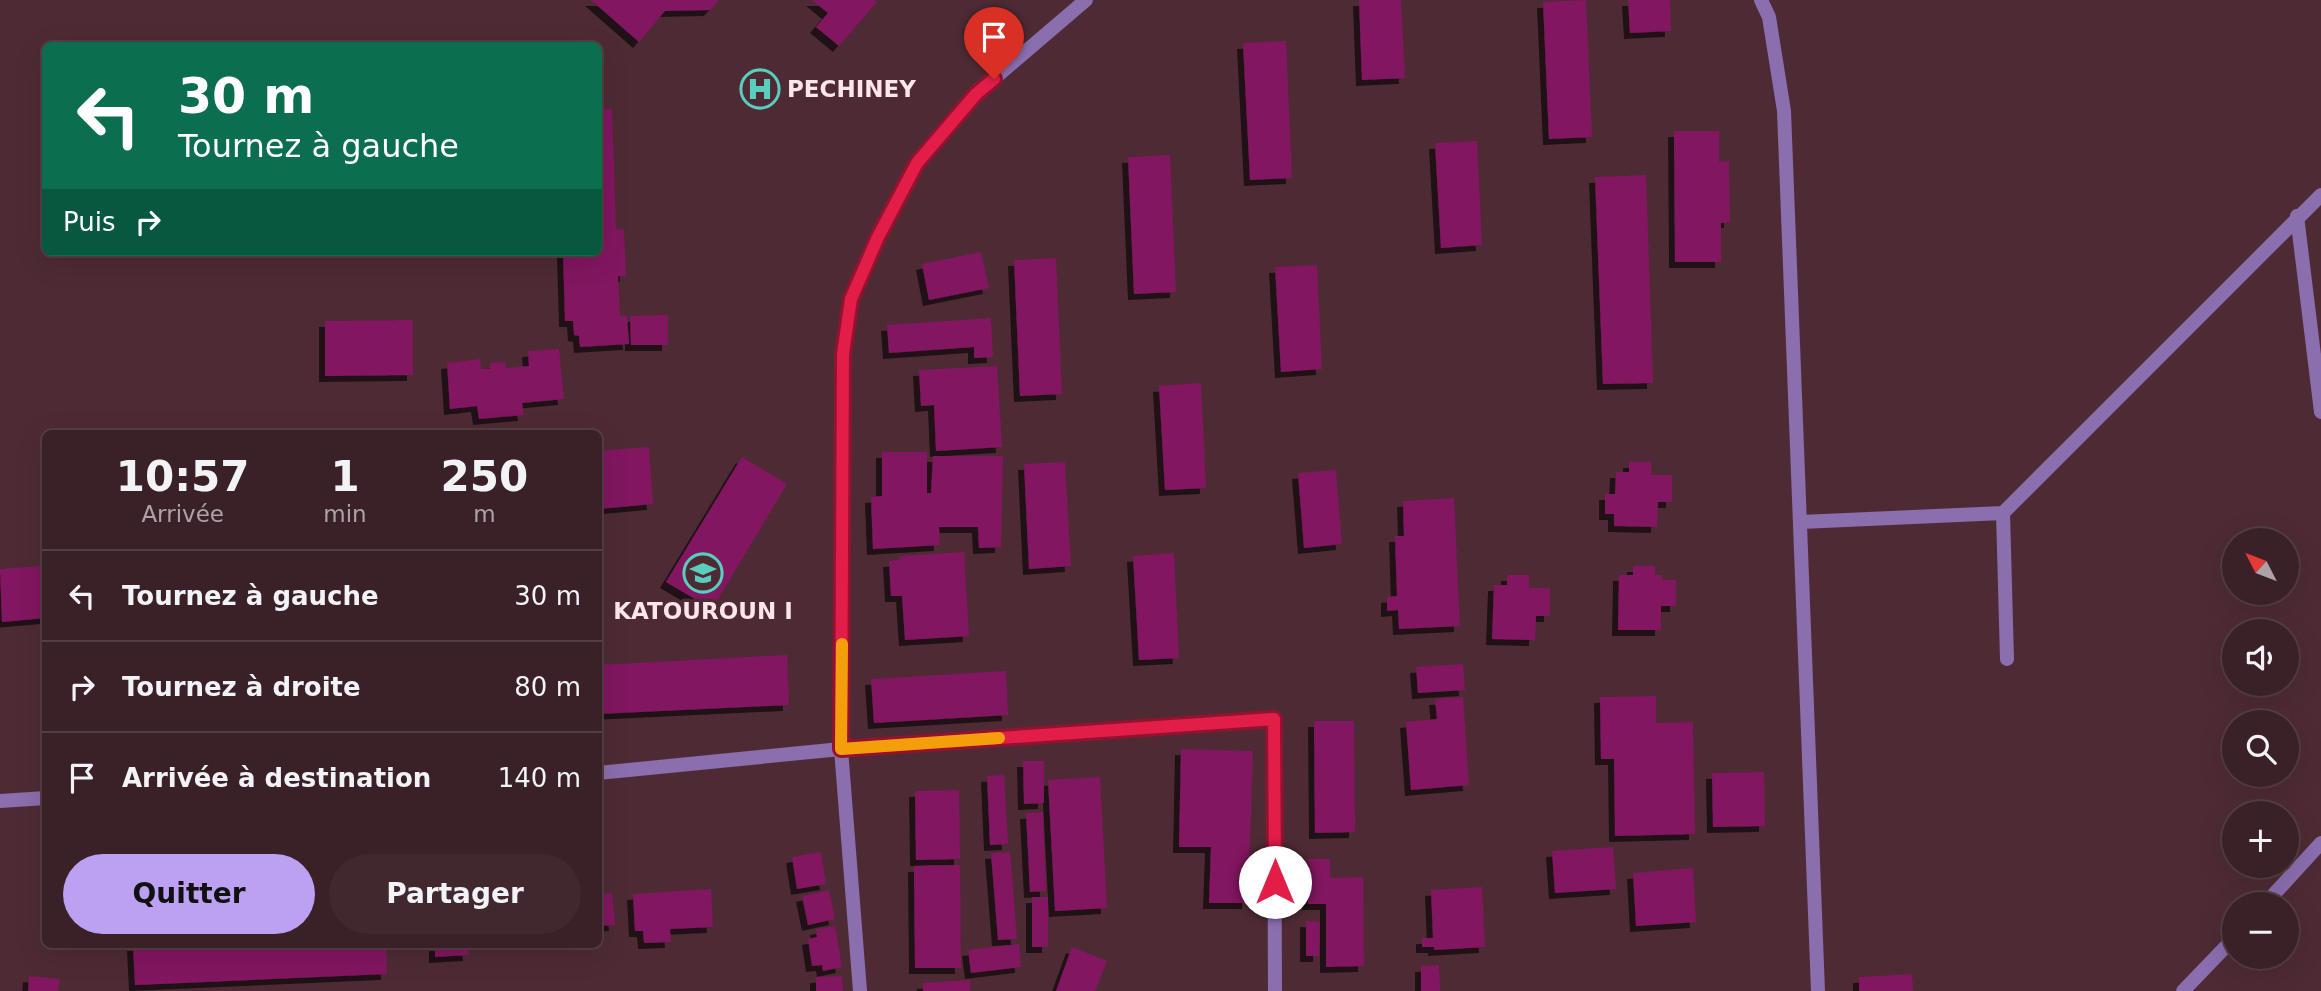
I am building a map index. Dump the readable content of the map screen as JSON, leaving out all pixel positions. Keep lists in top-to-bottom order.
{
  "places": {
    "hospital": ["PECHINEY"],
    "school or university": ["KATOUROUN I"]
  },
  "north": "top left",
  "page": {
    "turn": ["30 m", "Tournez à gauche"],
    "then": "Puis",
    "eta": [
      "10:57",
      "Arrivée",
      "1",
      "min",
      "250",
      "m"
    ],
    "map_buttons": ["+", "−"],
    "list": [
      {
        "name": "Tournez à gauche",
        "value": "30 m"
      },
      {
        "name": "Tournez à droite",
        "value": "80 m"
      },
      {
        "name": "Arrivée à destination",
        "value": "140 m"
      }
    ],
    "buttons": ["Quitter", "Partager"]
  }
}
